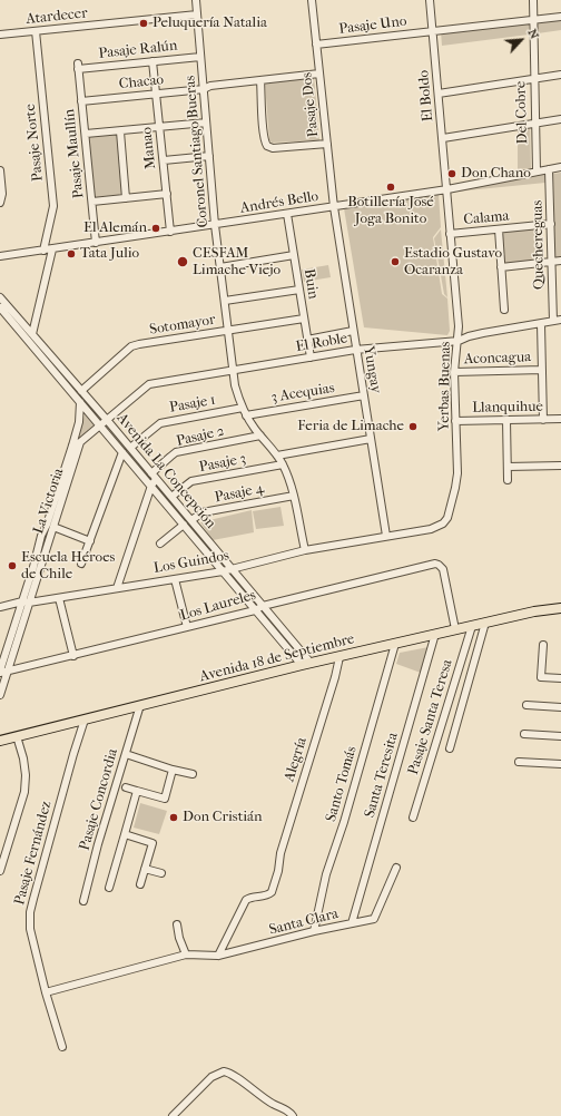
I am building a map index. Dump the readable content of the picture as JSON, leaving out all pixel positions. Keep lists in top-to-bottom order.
{
  "streets": {
    "main road": ["Avenida 18 de Septiembre"],
    "street": [
      "Atardecer",
      "Pasaje Uno",
      "Pasaje Ralún",
      "Chacao",
      "El Boldo",
      "Pasaje Dos",
      "Del Cobre",
      "Pasaje Norte",
      "Manao",
      "Coronel Santiago Bueras",
      "Pasaje Maullín",
      "Andrés Bello",
      "Calama",
      "Quechereguas",
      "Buin",
      "Sotomayor",
      "El Roble",
      "Aconcagua",
      "Yungay",
      "Yerbas Buenas",
      "3 Acequias",
      "Pasaje 1",
      "Llanquihue",
      "Pasaje 2",
      "Pasaje 3",
      "Avenida La Concepción",
      "Pasaje 4",
      "La Victoria",
      "Los Guindos",
      "Los Laureles",
      "Pasaje Santa Teresa",
      "Alegría",
      "Santa Teresita",
      "Santo Tomás",
      "Pasaje Concordia",
      "Pasaje Fernández",
      "Santa Clara"
    ]
  },
  "crossings": [
    ["Atardecer", "Pasaje Norte"],
    ["Atardecer", "Coronel Santiago Bueras"],
    ["Pasaje Uno", "El Boldo"],
    ["Pasaje Uno", "Pasaje Dos"],
    ["Pasaje Uno", "Del Cobre"],
    ["Pasaje Ralún", "Manao"],
    ["Pasaje Ralún", "Coronel Santiago Bueras"],
    ["Pasaje Ralún", "Pasaje Maullín"],
    ["Chacao", "Manao"],
    ["Chacao", "Coronel Santiago Bueras"],
    ["Chacao", "Pasaje Maullín"],
    ["El Boldo", "Andrés Bello"],
    ["El Boldo", "Yerbas Buenas"],
    ["Pasaje Dos", "Andrés Bello"],
    ["Pasaje Dos", "Yungay"],
    ["Del Cobre", "Andrés Bello"],
    ["Pasaje Norte", "Andrés Bello"],
    ["Manao", "Andrés Bello"],
    ["Coronel Santiago Bueras", "Andrés Bello"],
    ["Coronel Santiago Bueras", "Sotomayor"],
    ["Coronel Santiago Bueras", "El Roble"],
    ["Coronel Santiago Bueras", "3 Acequias"],
    ["Coronel Santiago Bueras", "Pasaje 1"],
    ["Coronel Santiago Bueras", "Pasaje 2"],
    ["Coronel Santiago Bueras", "Pasaje 3"],
    ["Coronel Santiago Bueras", "Pasaje 4"],
    ["Coronel Santiago Bueras", "Los Guindos"],
    ["Pasaje Maullín", "Andrés Bello"],
    ["Andrés Bello", "Quechereguas"],
    ["Andrés Bello", "Buin"],
    ["Andrés Bello", "Yungay"],
    ["Andrés Bello", "Yerbas Buenas"],
    ["Calama", "Quechereguas"],
    ["Calama", "Yerbas Buenas"],
    ["Quechereguas", "El Roble"],
    ["Buin", "Sotomayor"],
    ["Buin", "El Roble"],
    ["Sotomayor", "Avenida La Concepción"],
    ["El Roble", "Yungay"],
    ["El Roble", "Yerbas Buenas"],
    ["El Roble", "Avenida La Concepción"],
    ["Aconcagua", "Yerbas Buenas"],
    ["Yungay", "Yerbas Buenas"],
    ["Yungay", "3 Acequias"],
    ["Yungay", "Los Guindos"],
    ["Yerbas Buenas", "Llanquihue"],
    ["Yerbas Buenas", "Los Guindos"],
    ["Pasaje 1", "Avenida La Concepción"],
    ["Pasaje 2", "Avenida La Concepción"],
    ["Pasaje 3", "Avenida La Concepción"],
    ["Avenida La Concepción", "Pasaje 4"],
    ["Avenida La Concepción", "La Victoria"],
    ["Avenida La Concepción", "Los Guindos"],
    ["Avenida La Concepción", "Los Laureles"],
    ["Avenida La Concepción", "Avenida 18 de Septiembre"],
    ["La Victoria", "Los Guindos"],
    ["La Victoria", "Los Laureles"],
    ["Los Laureles", "Avenida 18 de Septiembre"],
    ["Avenida 18 de Septiembre", "Pasaje Santa Teresa"],
    ["Avenida 18 de Septiembre", "Alegría"],
    ["Avenida 18 de Septiembre", "Santa Teresita"],
    ["Avenida 18 de Septiembre", "Santo Tomás"],
    ["Avenida 18 de Septiembre", "Pasaje Concordia"],
    ["Avenida 18 de Septiembre", "Pasaje Fernández"],
    ["Alegría", "Santa Clara"],
    ["Santa Teresita", "Santa Clara"],
    ["Santo Tomás", "Santa Clara"],
    ["Pasaje Fernández", "Santa Clara"]
  ],
  "places": [
    "Peluquería Natalia",
    "Don Chano",
    "Botillería José Joga Bonito",
    "El Alemán",
    "Tata Julio",
    "CESFAM Limache Viejo",
    "Estadio Gustavo Ocaranza",
    "Feria de Limache",
    "Escuela Héroes de Chile",
    "Don Cristián"
  ],
  "north": "top right"
}
